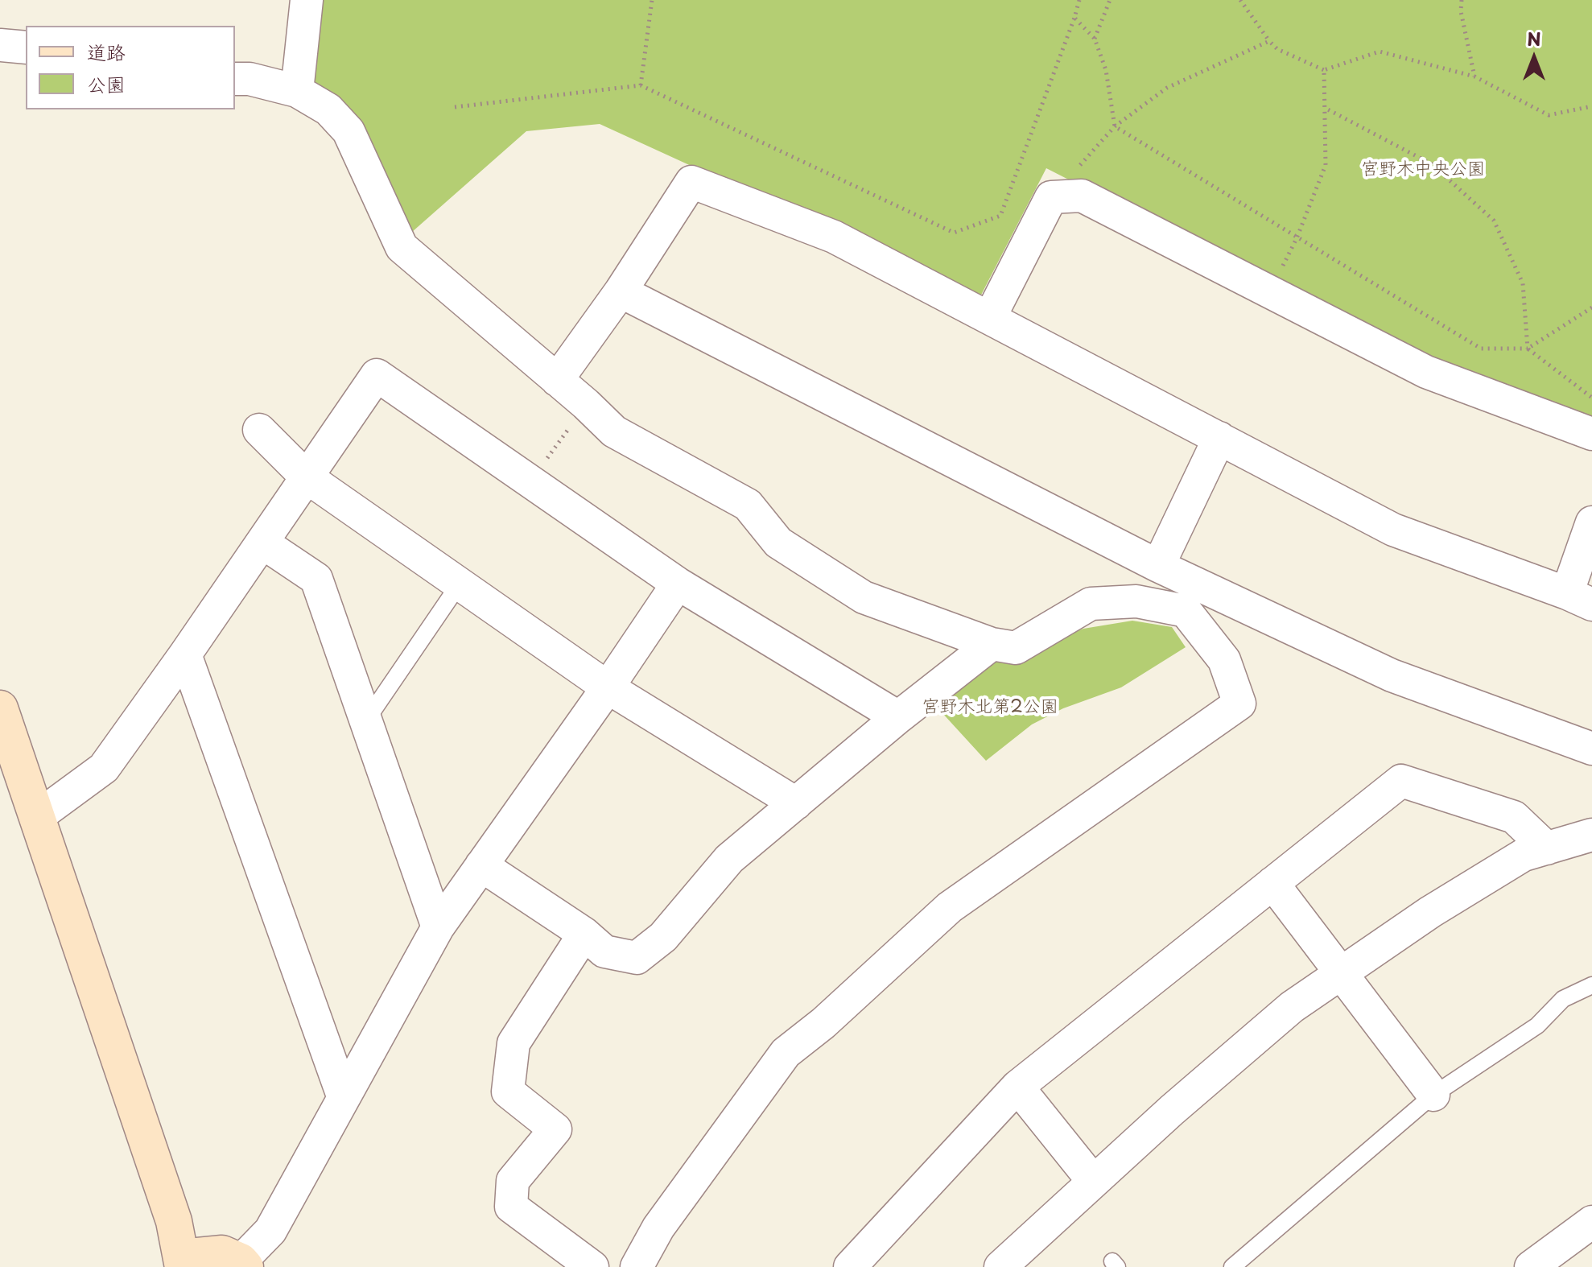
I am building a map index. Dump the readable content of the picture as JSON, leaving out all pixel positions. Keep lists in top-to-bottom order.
{
  "parks": ["宮野木中央公園", "宮野木北第2公園"],
  "legend": ["道路", "公園"],
  "north": "top"
}
